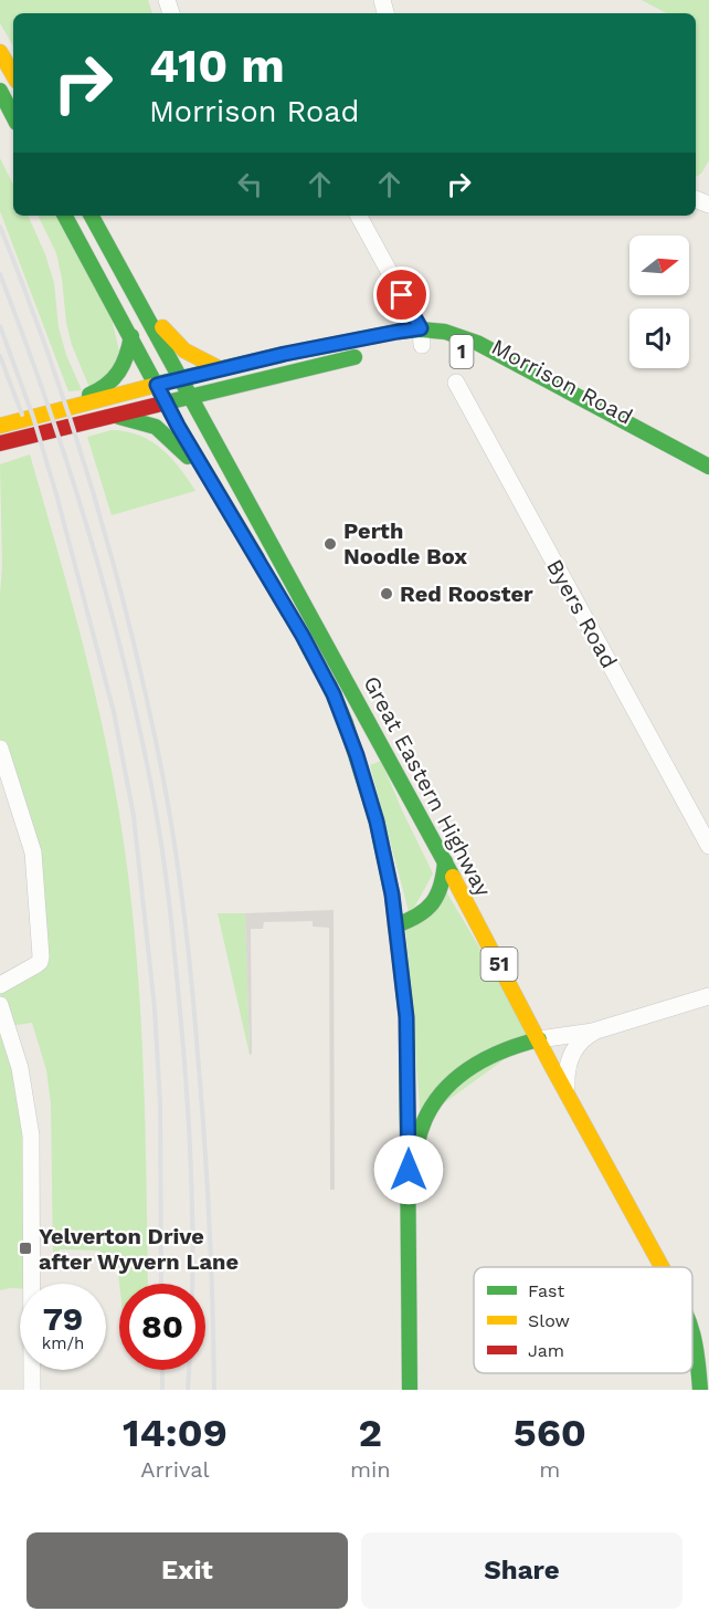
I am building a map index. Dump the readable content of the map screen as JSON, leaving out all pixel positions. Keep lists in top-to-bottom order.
{
  "streets": {
    "main road": [
      "1",
      "Morrison Road",
      "Great Eastern Highway",
      "51"
    ],
    "street": ["Byers Road"]
  },
  "crossings": [
    ["Morrison Road", "Great Eastern Highway"]
  ],
  "places": {
    "other": ["Perth Noodle Box", "Red Rooster"],
    "transit": ["Yelverton Drive after Wyvern Lane"]
  },
  "legend": ["Fast", "Slow", "Jam"],
  "north": "right",
  "page": {
    "turn": ["410 m", "Morrison Road"],
    "speed": "79 km/h",
    "limit": "80",
    "eta": [
      "14:09",
      "Arrival",
      "2",
      "min",
      "560",
      "m"
    ],
    "buttons": ["Exit", "Share"]
  }
}
